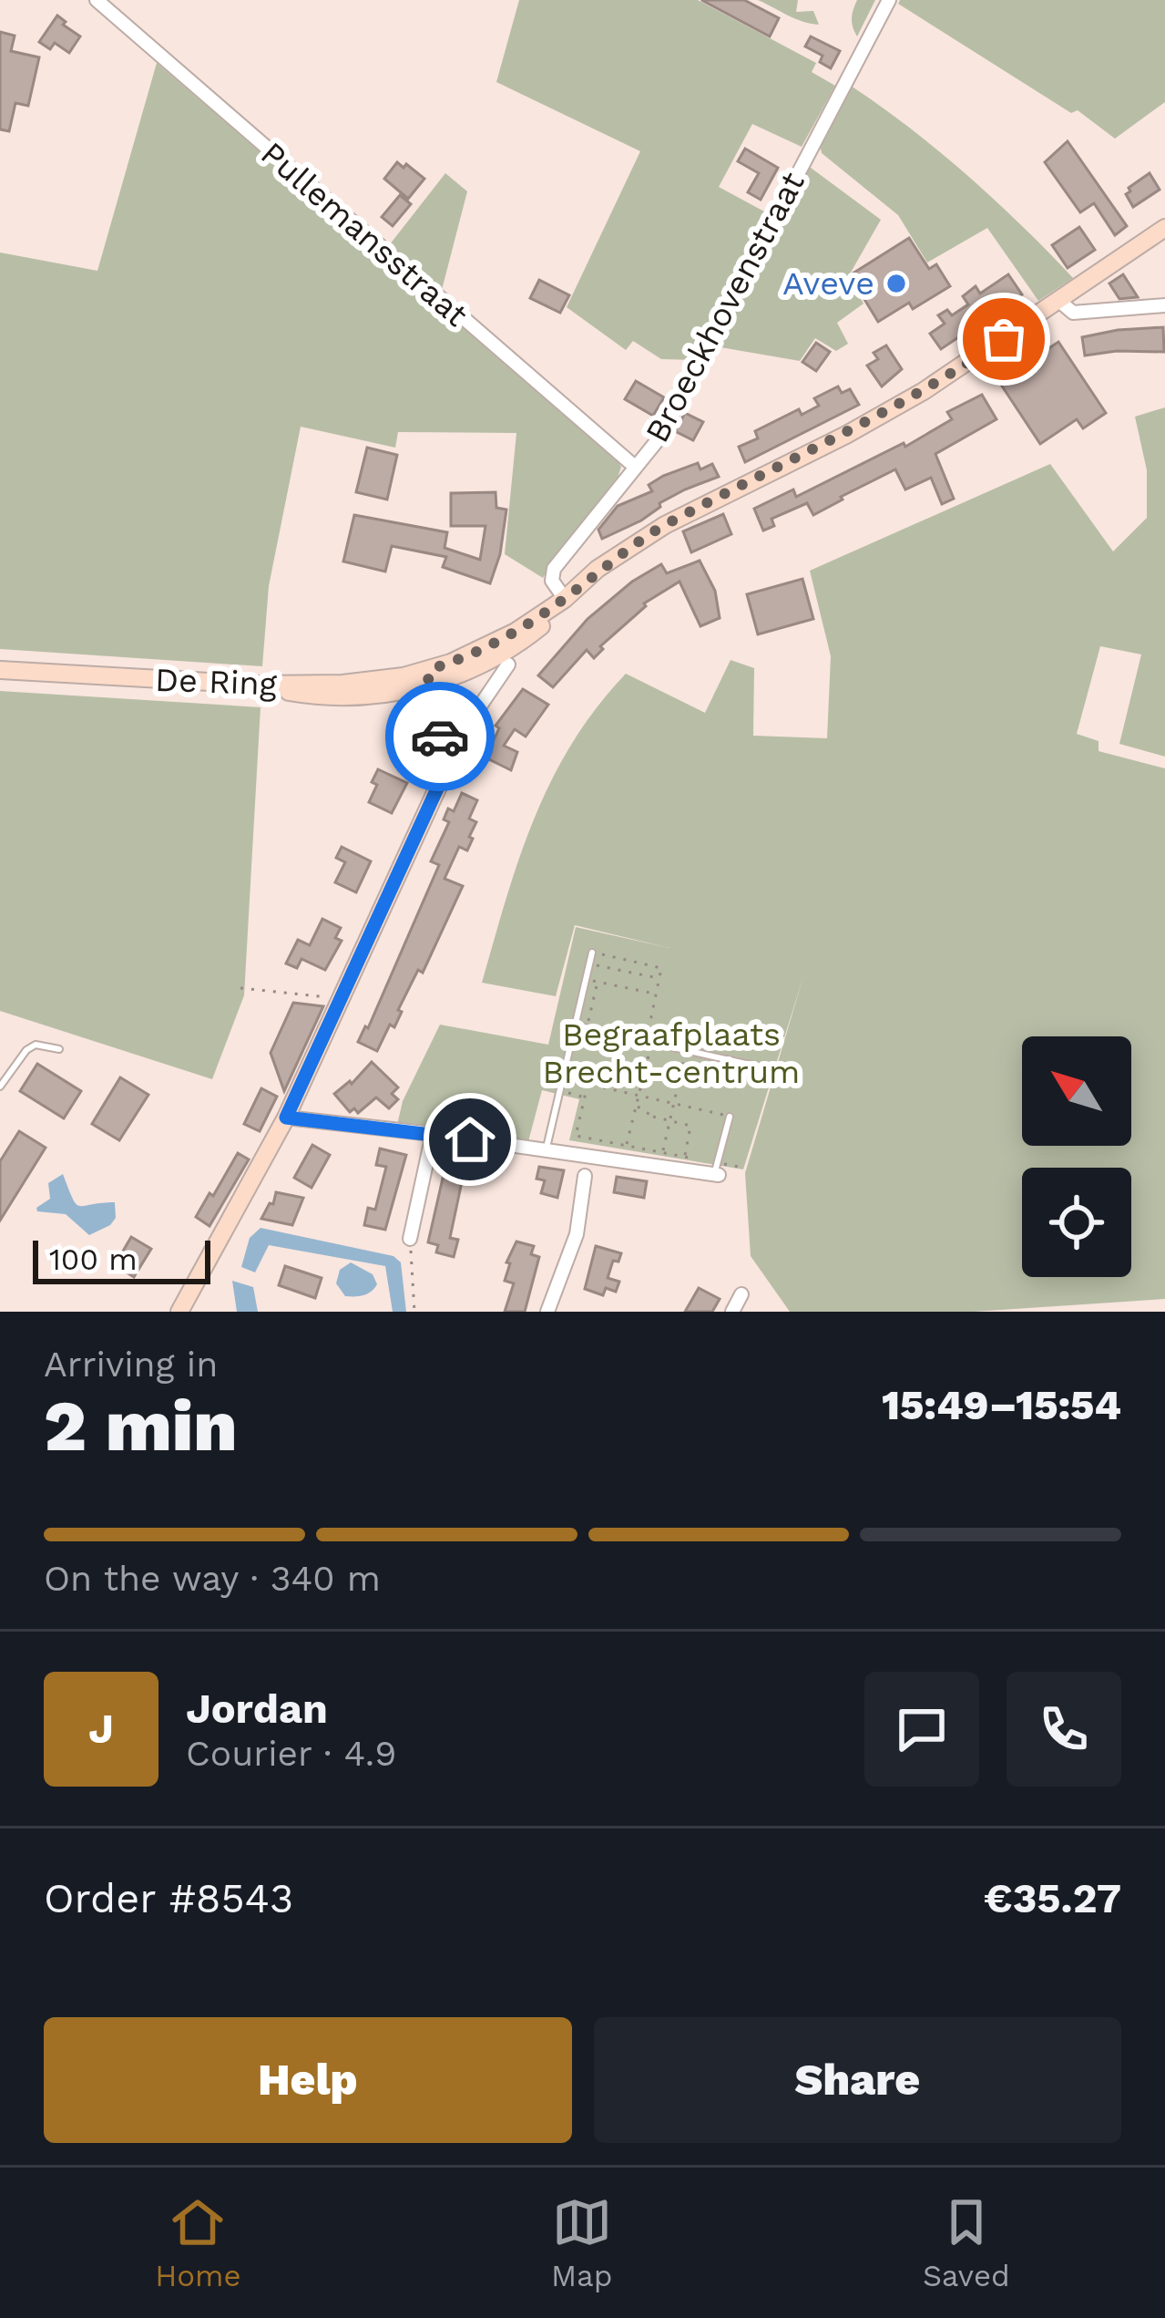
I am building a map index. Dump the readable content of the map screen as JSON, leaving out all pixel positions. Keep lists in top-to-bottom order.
{
  "streets": {
    "main road": ["De Ring"],
    "street": ["Pullemansstraat", "Broeckhovenstraat"]
  },
  "crossings": [
    ["Pullemansstraat", "Broeckhovenstraat"]
  ],
  "parks": ["Begraafplaats Brecht-centrum"],
  "places": ["Aveve"],
  "scale_bar": "100 m",
  "north": "top left",
  "page": {
    "scale": "100 m",
    "heading": ["2 min", "Arriving in", "15:49–15:54"],
    "panel": [
      "Jordan",
      "Courier · 4.9",
      "Order #8543",
      "€35.27"
    ],
    "bar": "On the way · 340 m",
    "round": "J",
    "buttons": ["Help", "Share"],
    "tabs": ["Home", "Map", "Saved"]
  }
}
